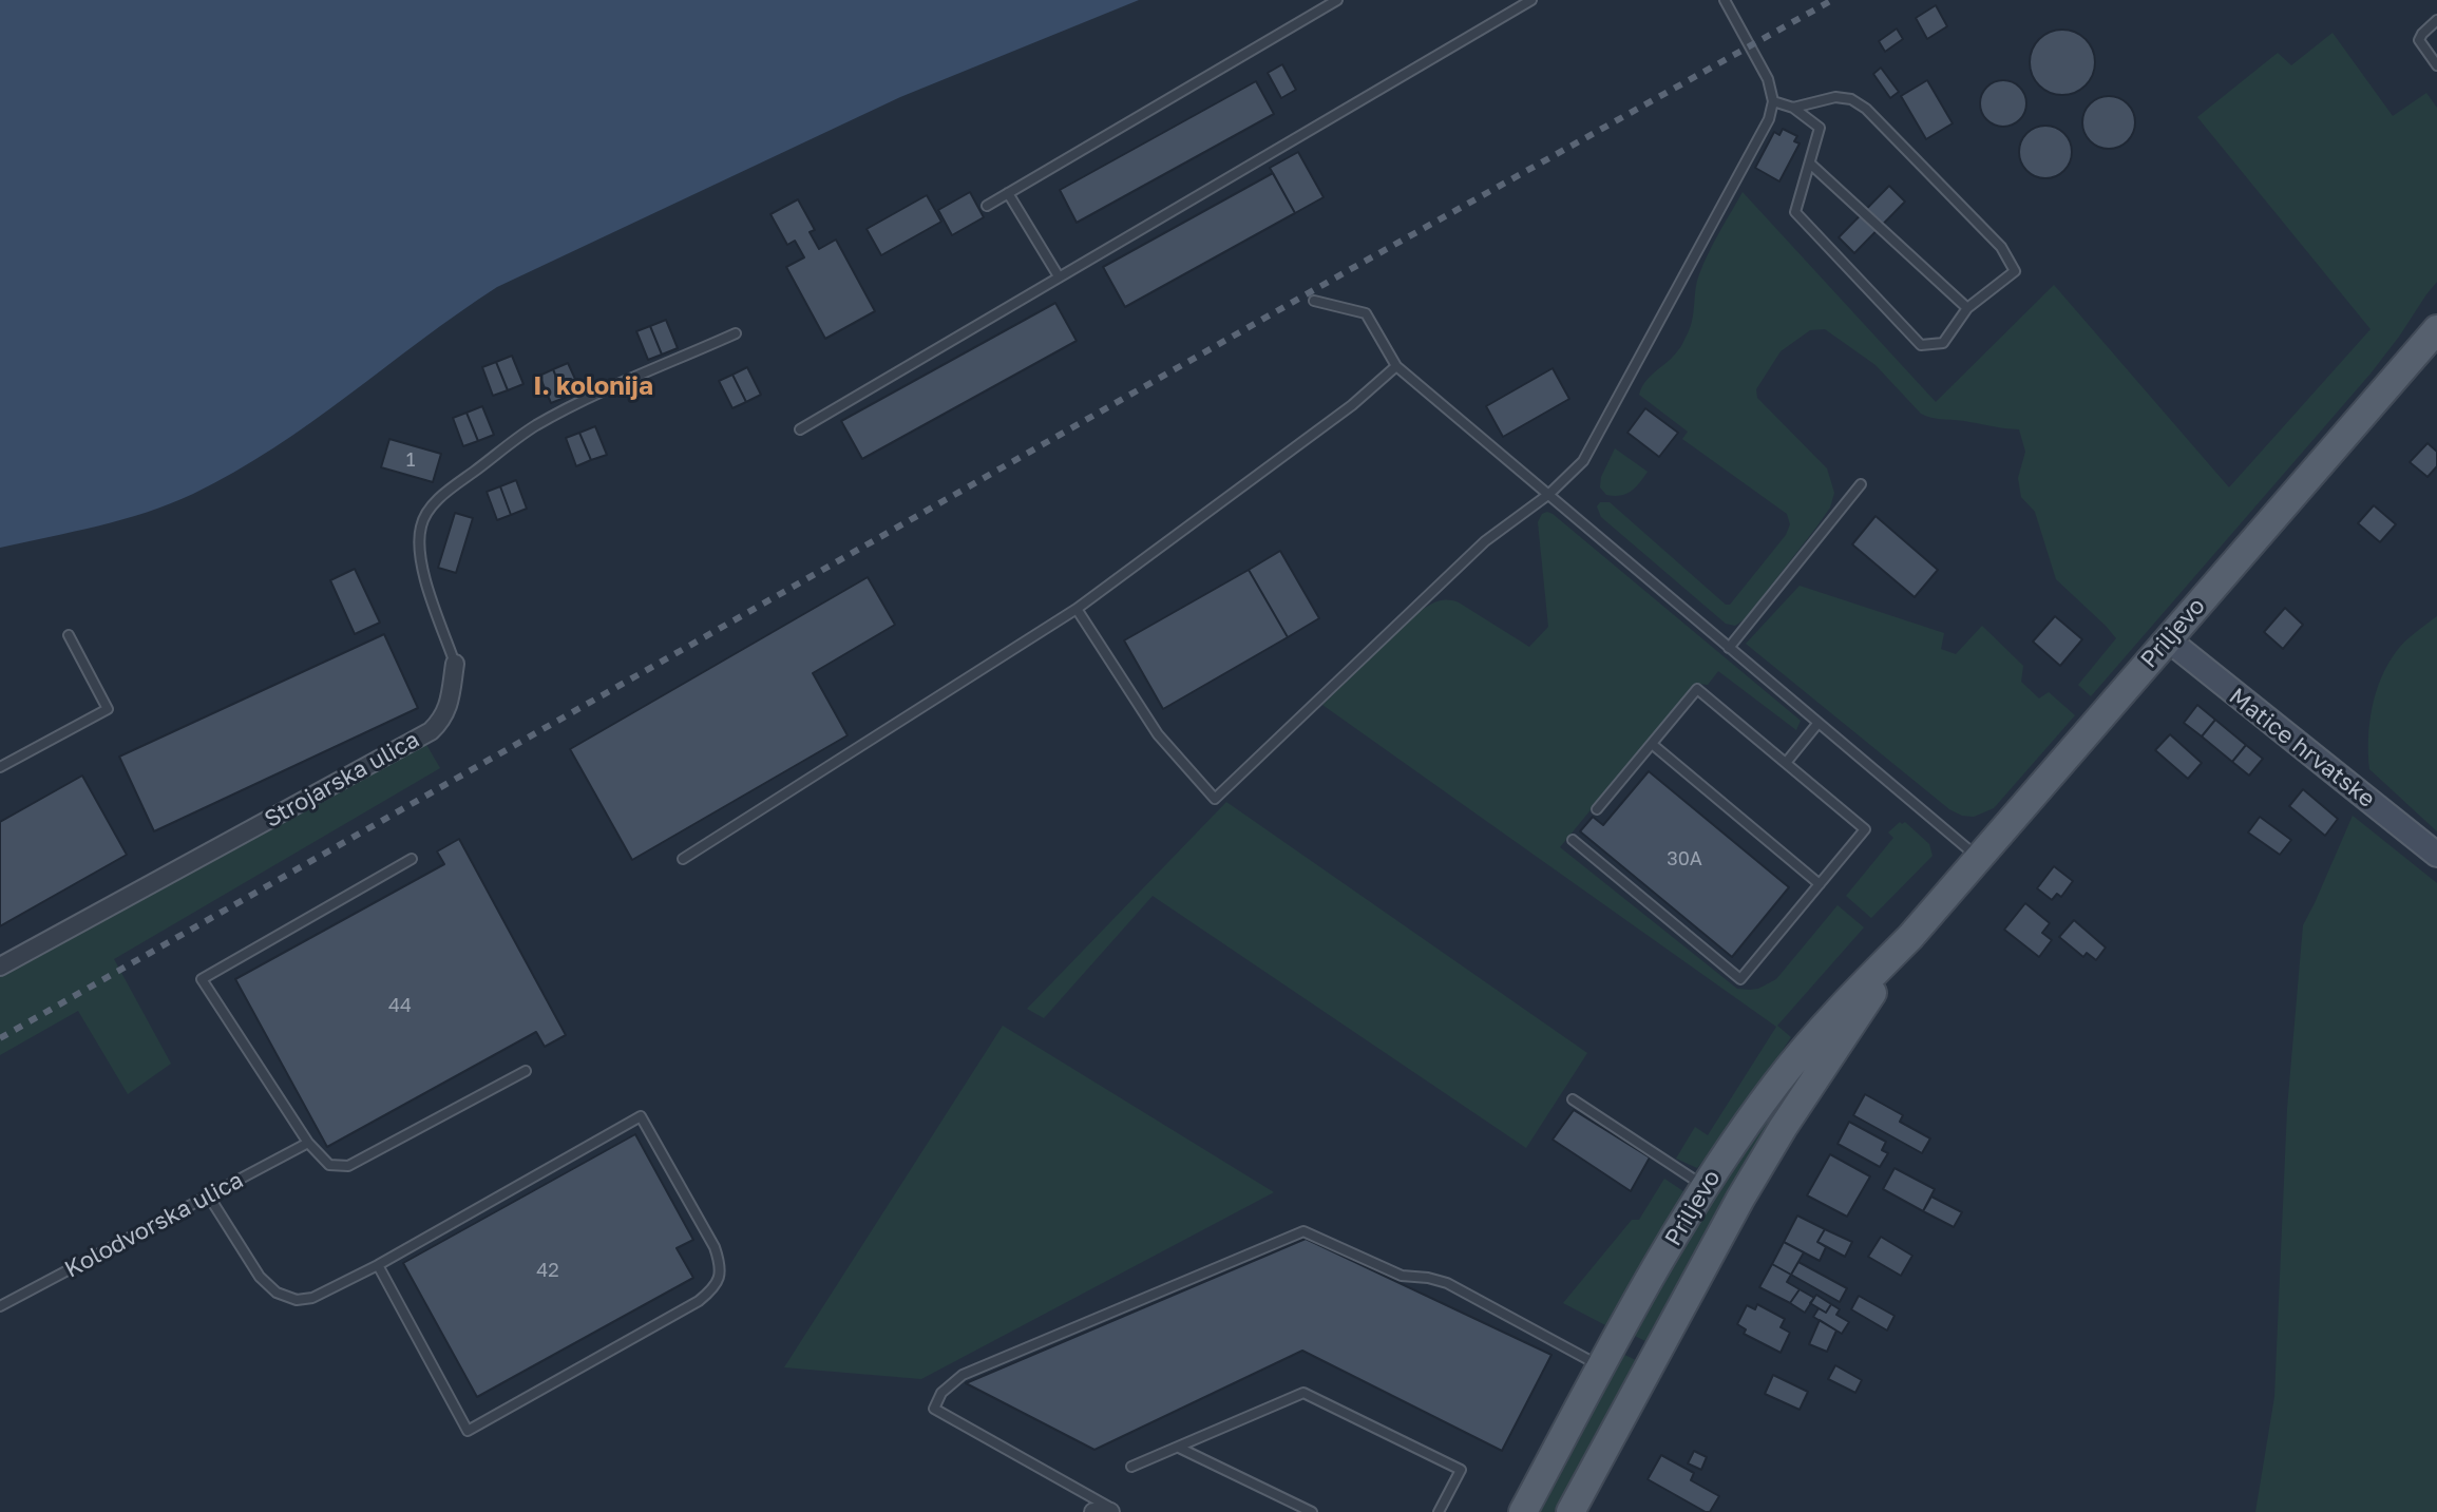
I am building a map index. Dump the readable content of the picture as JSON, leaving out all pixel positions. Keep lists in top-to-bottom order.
{
  "streets": {
    "main road": ["Priljevo", "Matice hrvatske"],
    "street": ["Strojarska ulica"],
    "lane": ["Kolodvorska ulica"]
  },
  "crossings": [
    ["Priljevo", "Matice hrvatske"]
  ],
  "districts": ["I. kolonija"],
  "house_numbers": [
    "1",
    "30A",
    "44",
    "42"
  ]
}
